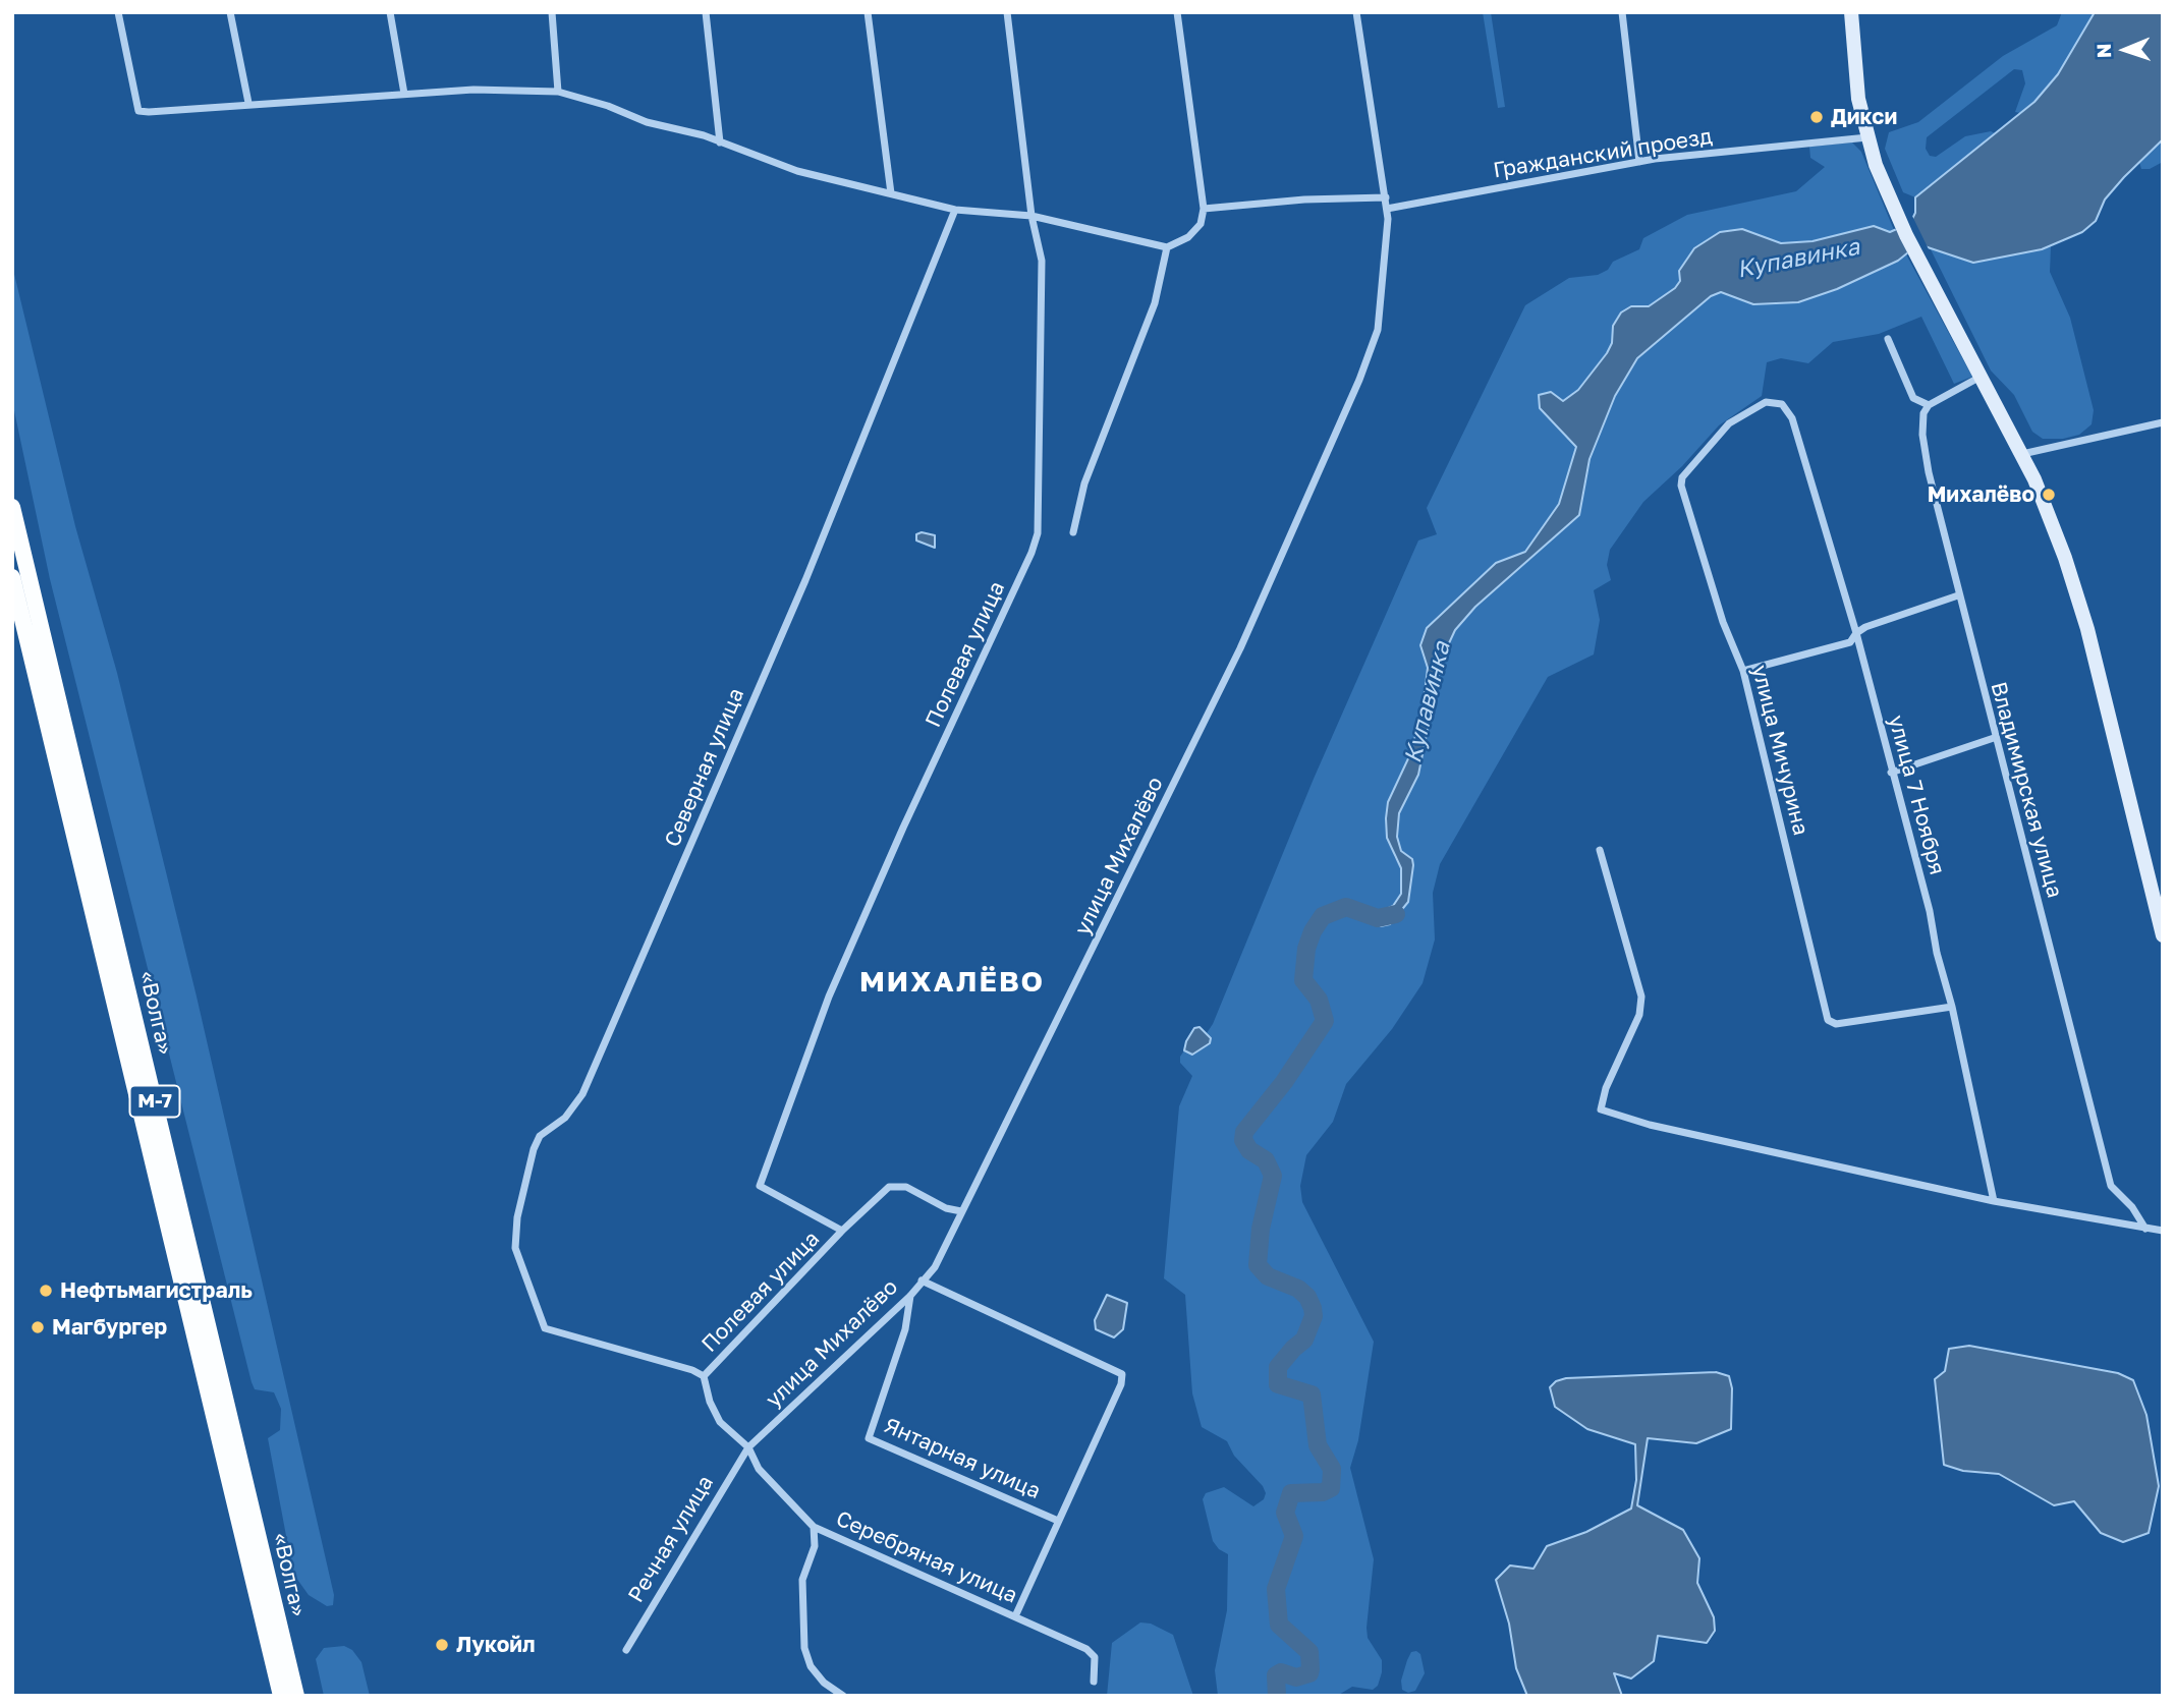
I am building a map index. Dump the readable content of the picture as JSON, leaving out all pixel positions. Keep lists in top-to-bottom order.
{
  "streets": {
    "highway": ["«Волга»", "М-7"],
    "street": [
      "Гражданский проезд",
      "Полевая улица",
      "улица Мичурина",
      "Северная улица",
      "Владимирская улица",
      "улица 7 Ноября",
      "улица Михалёво",
      "Янтарная улица",
      "Речная улица",
      "Серебряная улица"
    ]
  },
  "crossings": [
    ["Гражданский проезд", "улица Михалёво"],
    ["Полевая улица", "Северная улица"],
    ["Полевая улица", "улица Михалёво"],
    ["Полевая улица", "Серебряная улица"],
    ["улица Мичурина", "улица 7 Ноября"],
    ["Северная улица", "Серебряная улица"],
    ["улица Михалёво", "Янтарная улица"],
    ["улица Михалёво", "Речная улица"],
    ["улица Михалёво", "Серебряная улица"],
    ["Речная улица", "Серебряная улица"]
  ],
  "districts": ["МИХАЛЁВО"],
  "water": ["Купавинка"],
  "places": [
    "Дикси",
    "Михалёво",
    "Нефтьмагистраль",
    "Магбургер",
    "Лукойл"
  ],
  "north": "left"
}
